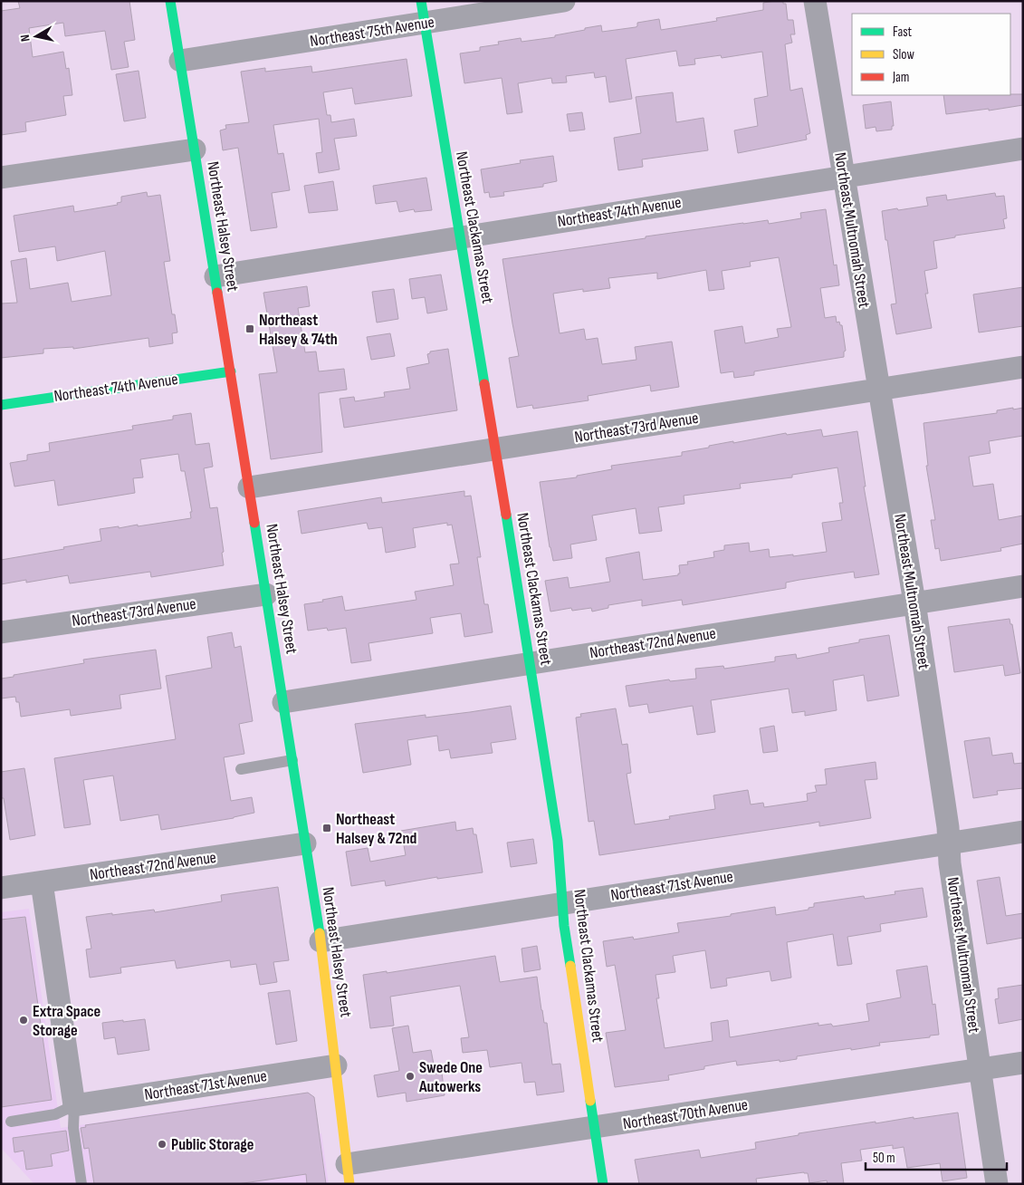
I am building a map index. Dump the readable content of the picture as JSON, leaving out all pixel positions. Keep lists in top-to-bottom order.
{
  "streets": {
    "street": [
      "Northeast 75th Avenue",
      "Northeast 74th Avenue",
      "Northeast Halsey Street",
      "Northeast Clackamas Street",
      "Northeast Multnomah Street",
      "Northeast 73rd Avenue",
      "Northeast 72nd Avenue",
      "Northeast 71st Avenue",
      "Northeast 70th Avenue"
    ]
  },
  "crossings": [
    ["Northeast 75th Avenue", "Northeast Halsey Street"],
    ["Northeast 75th Avenue", "Northeast Clackamas Street"],
    ["Northeast 74th Avenue", "Northeast Halsey Street"],
    ["Northeast 74th Avenue", "Northeast Clackamas Street"],
    ["Northeast 74th Avenue", "Northeast Multnomah Street"],
    ["Northeast Halsey Street", "Northeast 73rd Avenue"],
    ["Northeast Halsey Street", "Northeast 72nd Avenue"],
    ["Northeast Halsey Street", "Northeast 71st Avenue"],
    ["Northeast Halsey Street", "Northeast 70th Avenue"],
    ["Northeast Clackamas Street", "Northeast 73rd Avenue"],
    ["Northeast Clackamas Street", "Northeast 72nd Avenue"],
    ["Northeast Clackamas Street", "Northeast 71st Avenue"],
    ["Northeast Clackamas Street", "Northeast 70th Avenue"],
    ["Northeast Multnomah Street", "Northeast 73rd Avenue"],
    ["Northeast Multnomah Street", "Northeast 72nd Avenue"],
    ["Northeast Multnomah Street", "Northeast 71st Avenue"],
    ["Northeast Multnomah Street", "Northeast 70th Avenue"]
  ],
  "places": {
    "transit": ["Northeast Halsey & 74th", "Northeast Halsey & 72nd"],
    "other": ["Extra Space Storage", "Swede One Autowerks", "Public Storage"]
  },
  "legend": ["Fast", "Slow", "Jam"],
  "scale_bar": "50 m",
  "north": "left"
}
